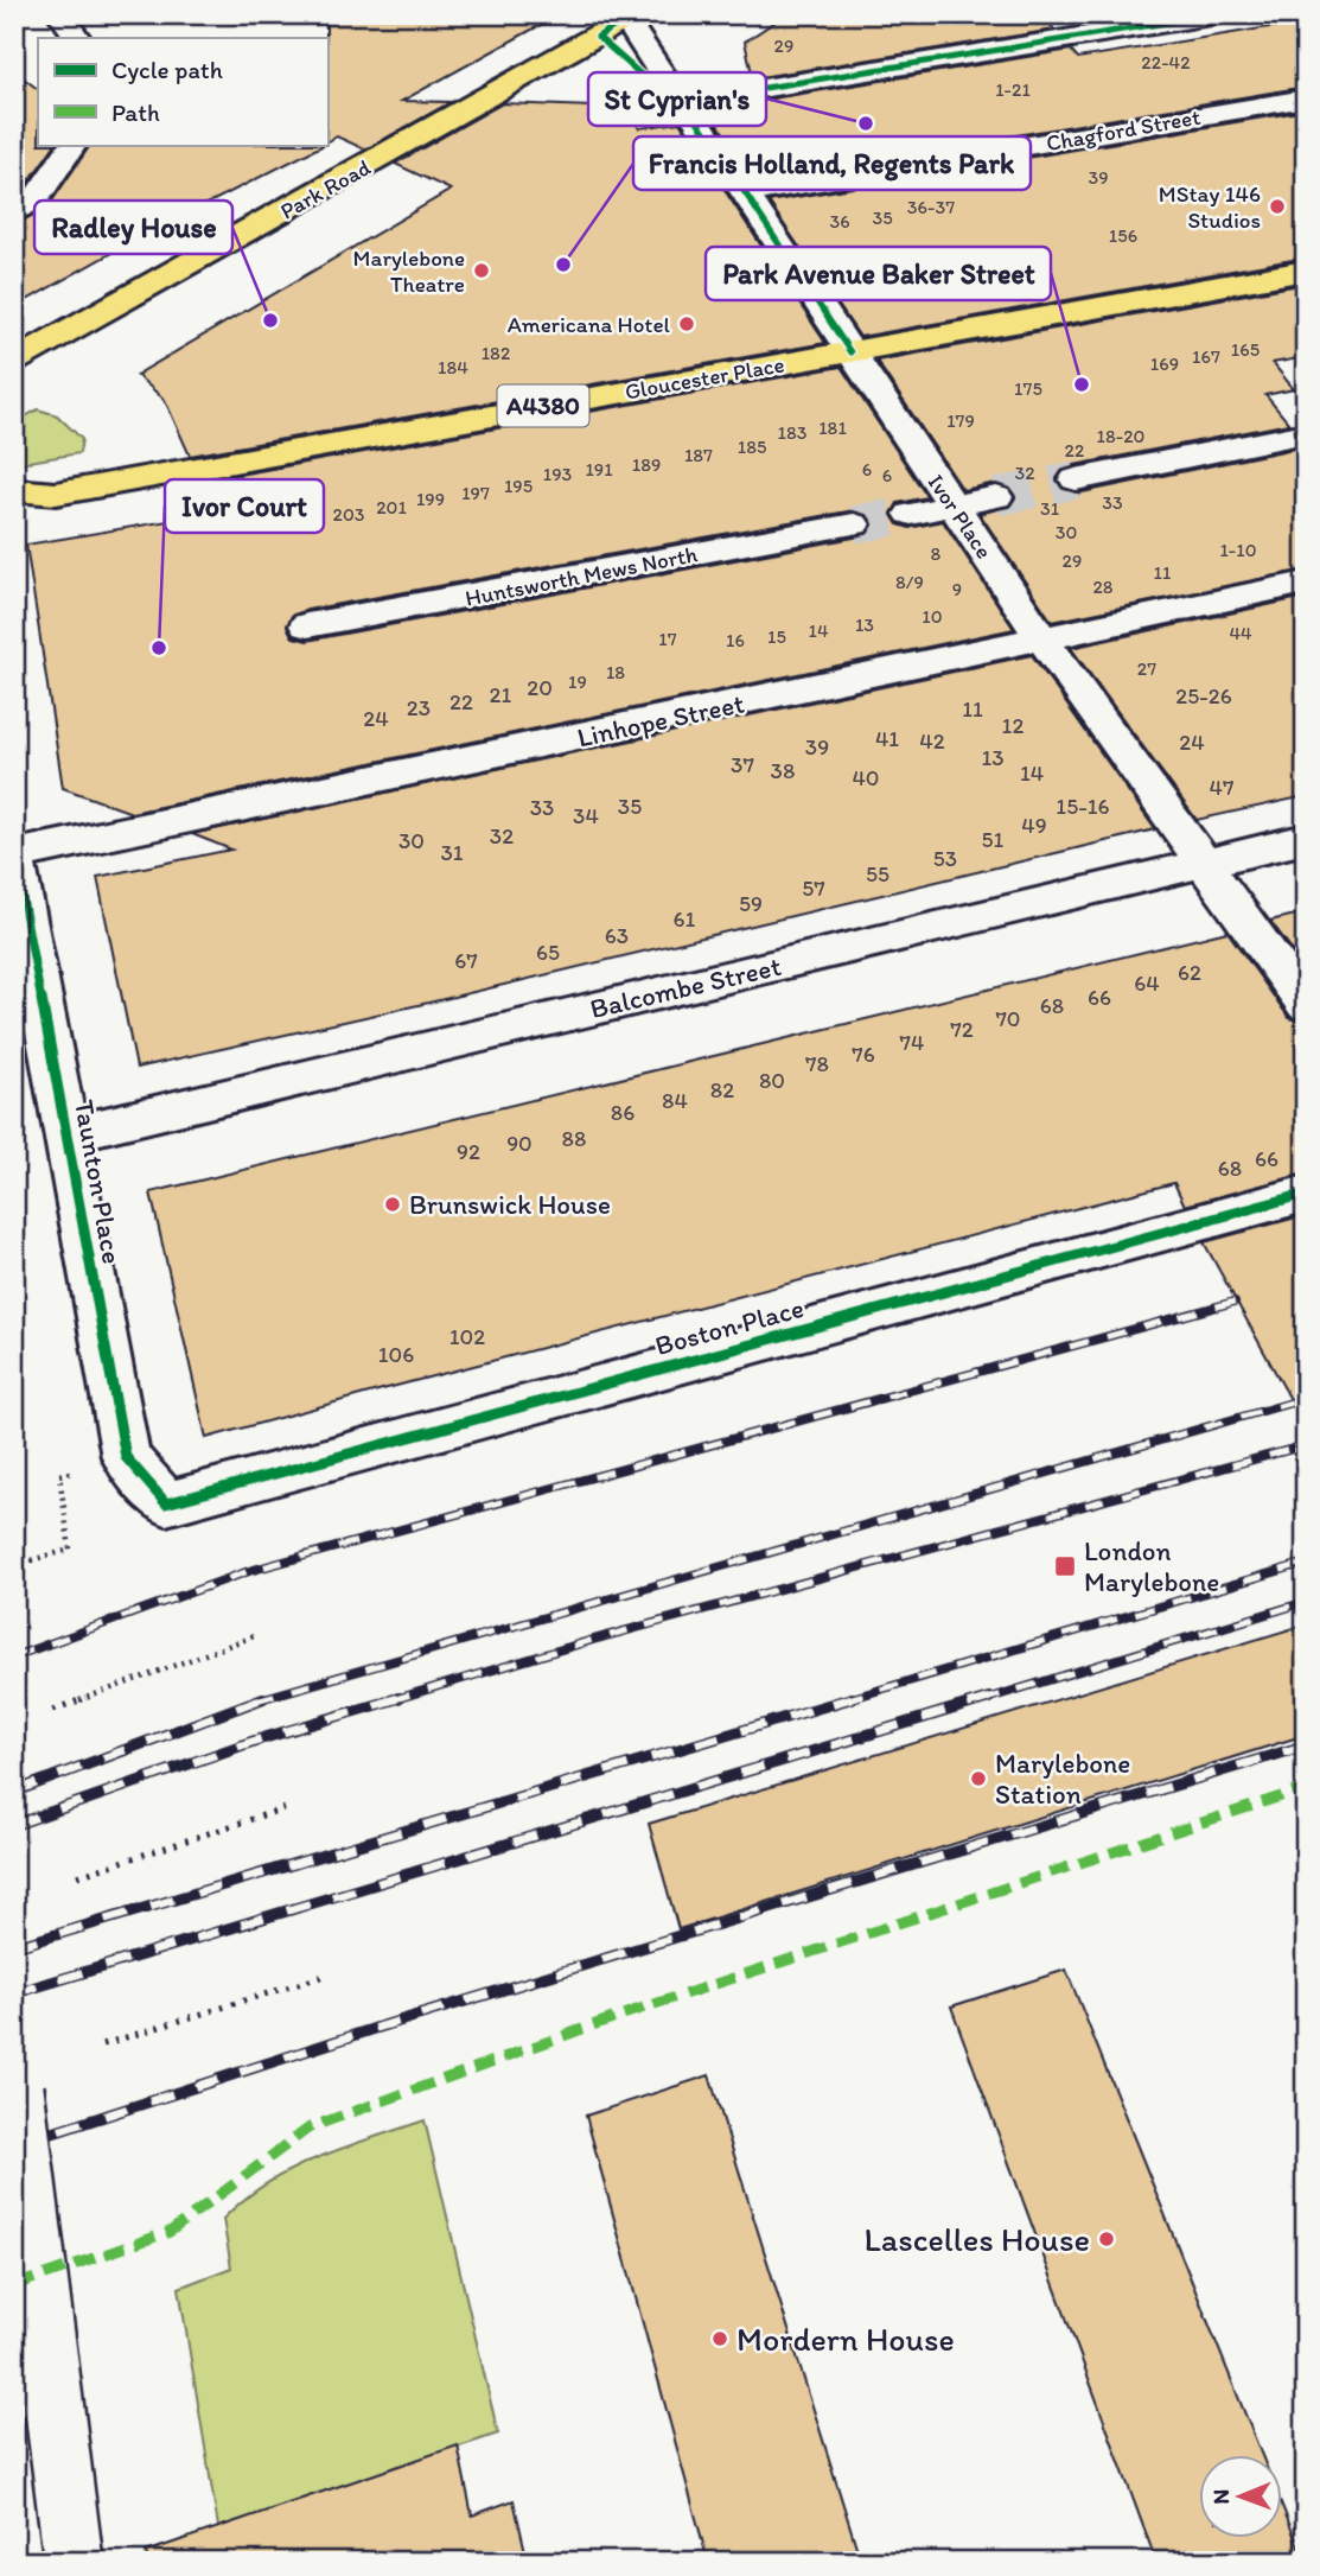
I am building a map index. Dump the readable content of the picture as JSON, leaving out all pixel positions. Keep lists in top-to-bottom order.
{
  "streets": {
    "highway": ["Park Road", "Gloucester Place", "A4380"],
    "street": [
      "Chagford Street",
      "Ivor Place",
      "Huntsworth Mews North",
      "Linhope Street",
      "Balcombe Street",
      "Taunton Place",
      "Boston Place"
    ]
  },
  "crossings": [
    ["Chagford Street", "Ivor Place"],
    ["Park Road", "Ivor Place"],
    ["Gloucester Place", "Ivor Place"],
    ["Ivor Place", "Linhope Street"],
    ["Ivor Place", "Balcombe Street"],
    ["Linhope Street", "Taunton Place"],
    ["Balcombe Street", "Taunton Place"],
    ["Taunton Place", "Boston Place"]
  ],
  "places": {
    "other": [
      "St Cyprian's",
      "MStay 146 Studios",
      "Francis Holland, Regents Park",
      "Marylebone Theatre",
      "Radley House",
      "Americana Hotel",
      "Park Avenue Baker Street",
      "Ivor Court",
      "Brunswick House",
      "Marylebone Station",
      "Lascelles House",
      "Mordern House"
    ],
    "transit": ["London Marylebone"]
  },
  "house_numbers": [
    "29",
    "22-42",
    "1-21",
    "39",
    "36-37",
    "35",
    "36",
    "156",
    "165",
    "182",
    "167",
    "169",
    "184",
    "175",
    "179",
    "181",
    "183",
    "18-20",
    "185",
    "22",
    "187",
    "189",
    "191",
    "6",
    "32",
    "193",
    "6",
    "195",
    "197",
    "199",
    "33",
    "201",
    "31",
    "203",
    "30",
    "1-10",
    "8",
    "29",
    "11",
    "8/9",
    "28",
    "9",
    "10",
    "13",
    "14",
    "44",
    "15",
    "17",
    "16",
    "27",
    "18",
    "19",
    "20",
    "21",
    "25-26",
    "22",
    "23",
    "11",
    "24",
    "12",
    "41",
    "42",
    "24",
    "39",
    "13",
    "37",
    "38",
    "14",
    "40",
    "47",
    "35",
    "15-16",
    "33",
    "34",
    "49",
    "32",
    "51",
    "30",
    "31",
    "53",
    "55",
    "57",
    "59",
    "61",
    "63",
    "65",
    "67",
    "62",
    "64",
    "66",
    "68",
    "70",
    "72",
    "74",
    "76",
    "78",
    "80",
    "82",
    "84",
    "86",
    "88",
    "90",
    "92",
    "66",
    "68",
    "102",
    "106"
  ],
  "legend": ["Cycle path", "Path"],
  "north": "left"
}
